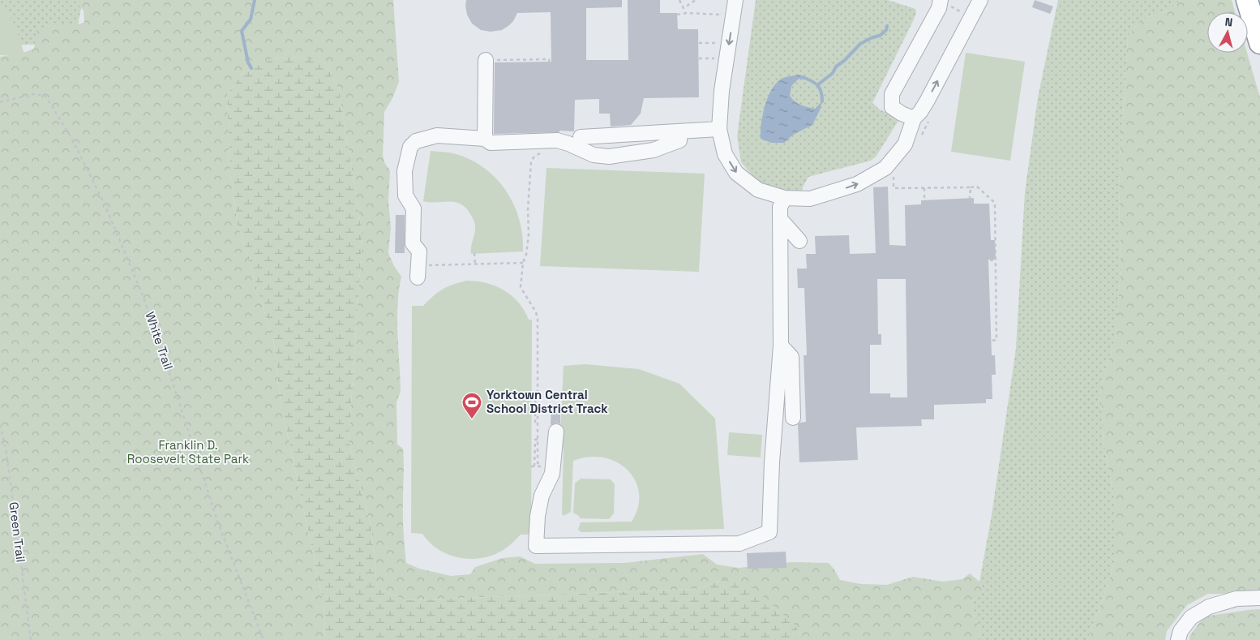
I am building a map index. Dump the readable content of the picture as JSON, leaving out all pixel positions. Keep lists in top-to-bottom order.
{
  "streets": {
    "path": ["White Trail", "Green Trail"]
  },
  "parks": ["Franklin D. Roosevelt State Park"],
  "places": {
    "sports": ["Yorktown Central School District Track"]
  },
  "north": "top"
}
